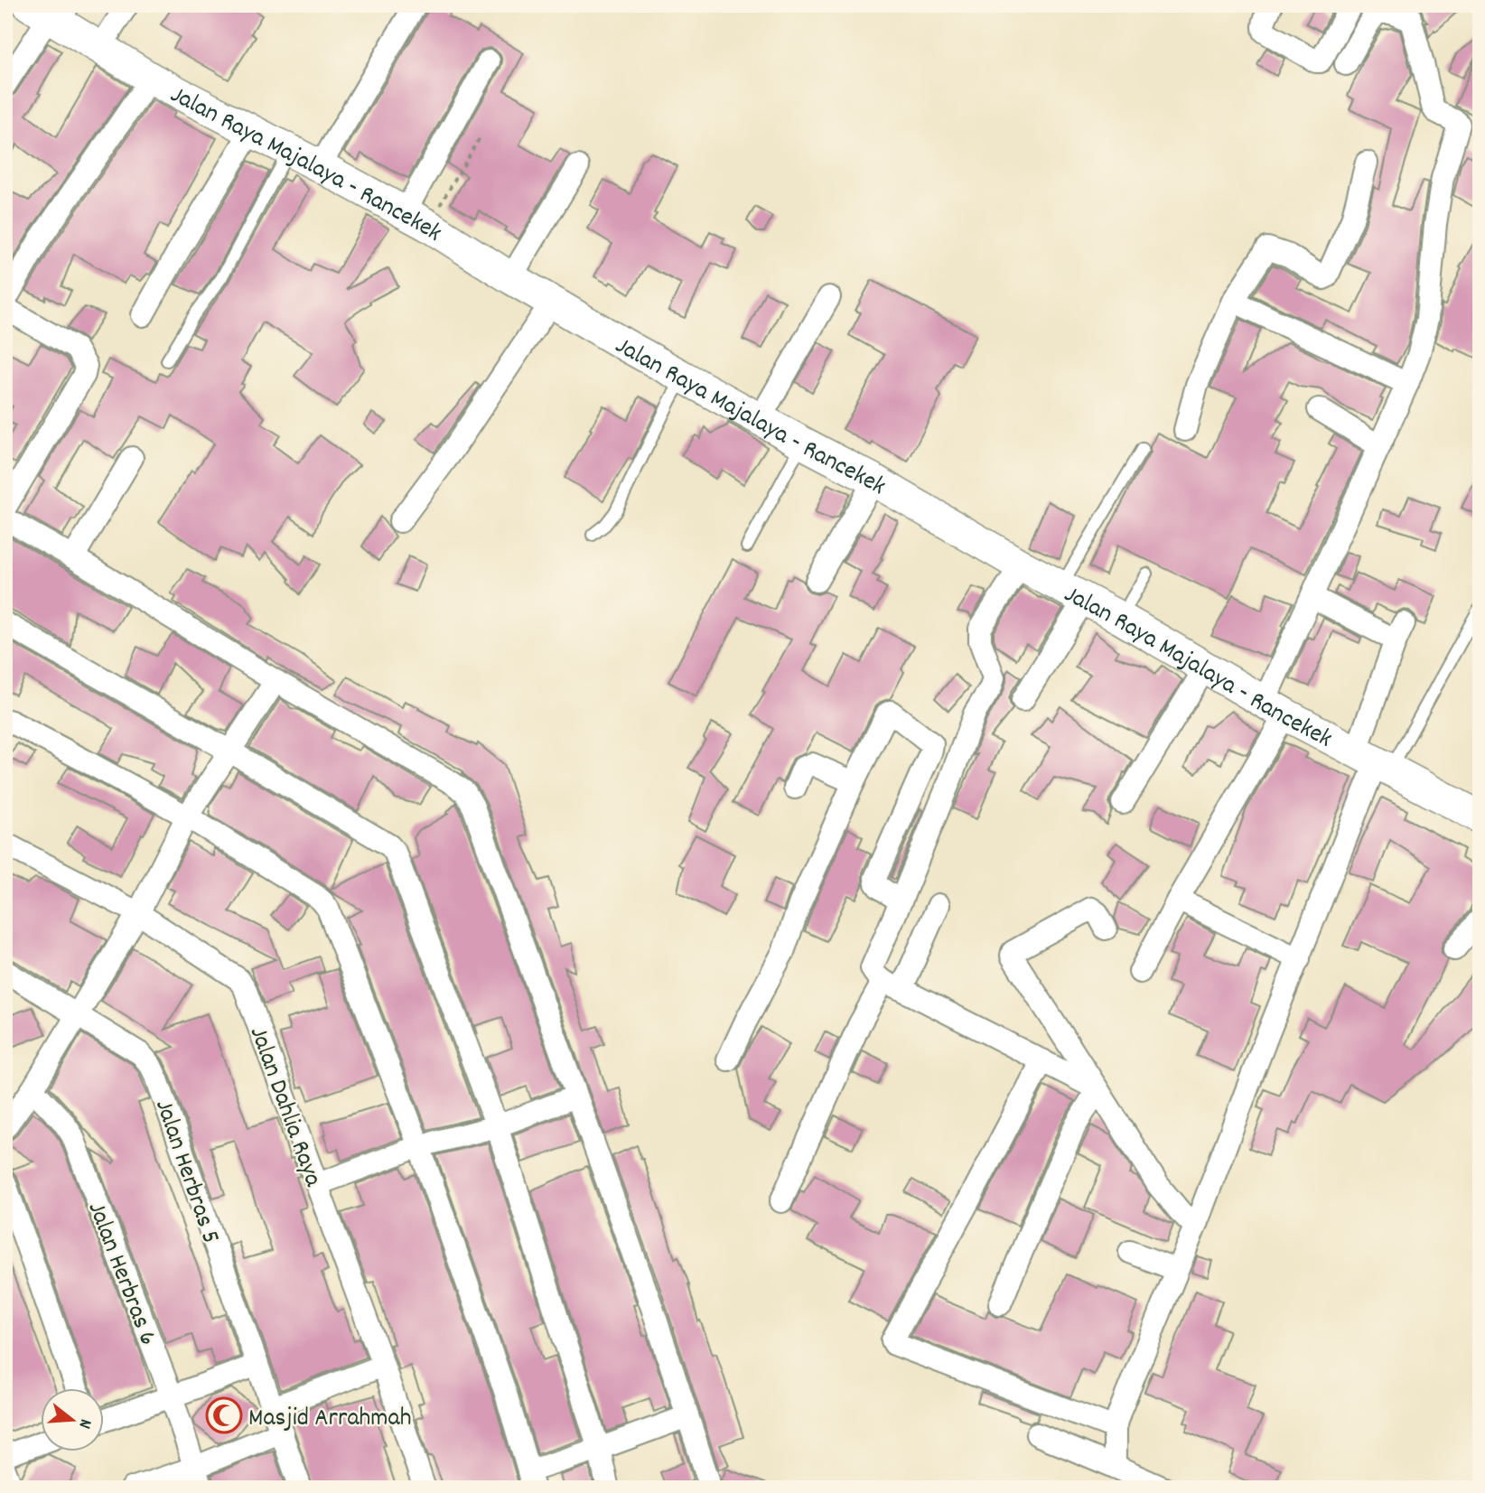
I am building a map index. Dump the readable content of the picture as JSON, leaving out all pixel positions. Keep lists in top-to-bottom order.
{
  "streets": {
    "main road": ["Jalan Raya Majalaya - Rancekek"],
    "street": ["Jalan Dahlia Raya", "Jalan Herbras 5", "Jalan Herbras 6"]
  },
  "places": {
    "mosque": ["Masjid Arrahmah"]
  },
  "north": "right"
}
